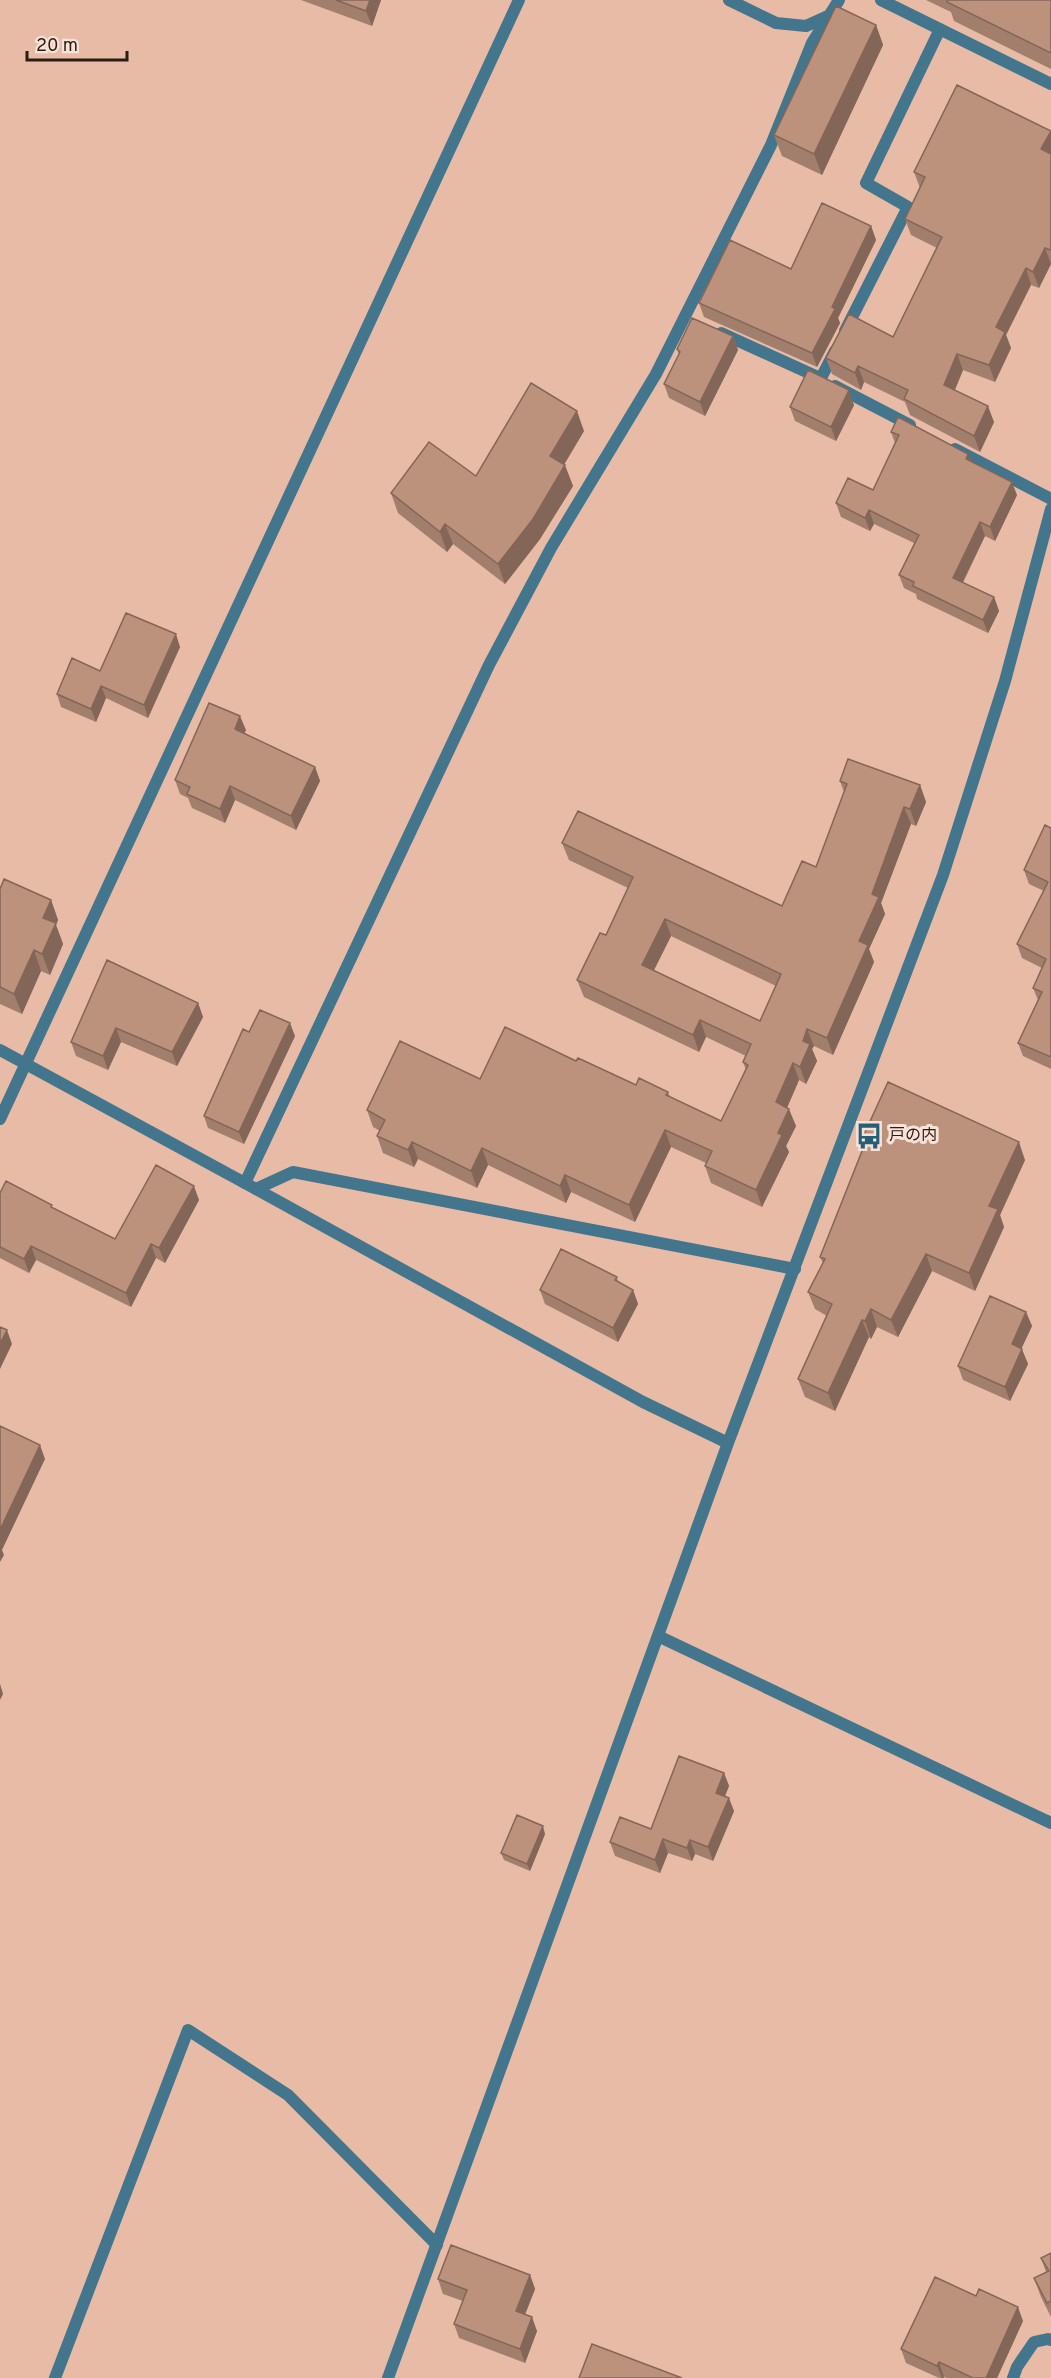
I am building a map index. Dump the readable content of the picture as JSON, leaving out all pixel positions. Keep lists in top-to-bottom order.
{
  "places": {
    "bus stop": ["戸の内"]
  },
  "scale_bar": "20 m"
}
